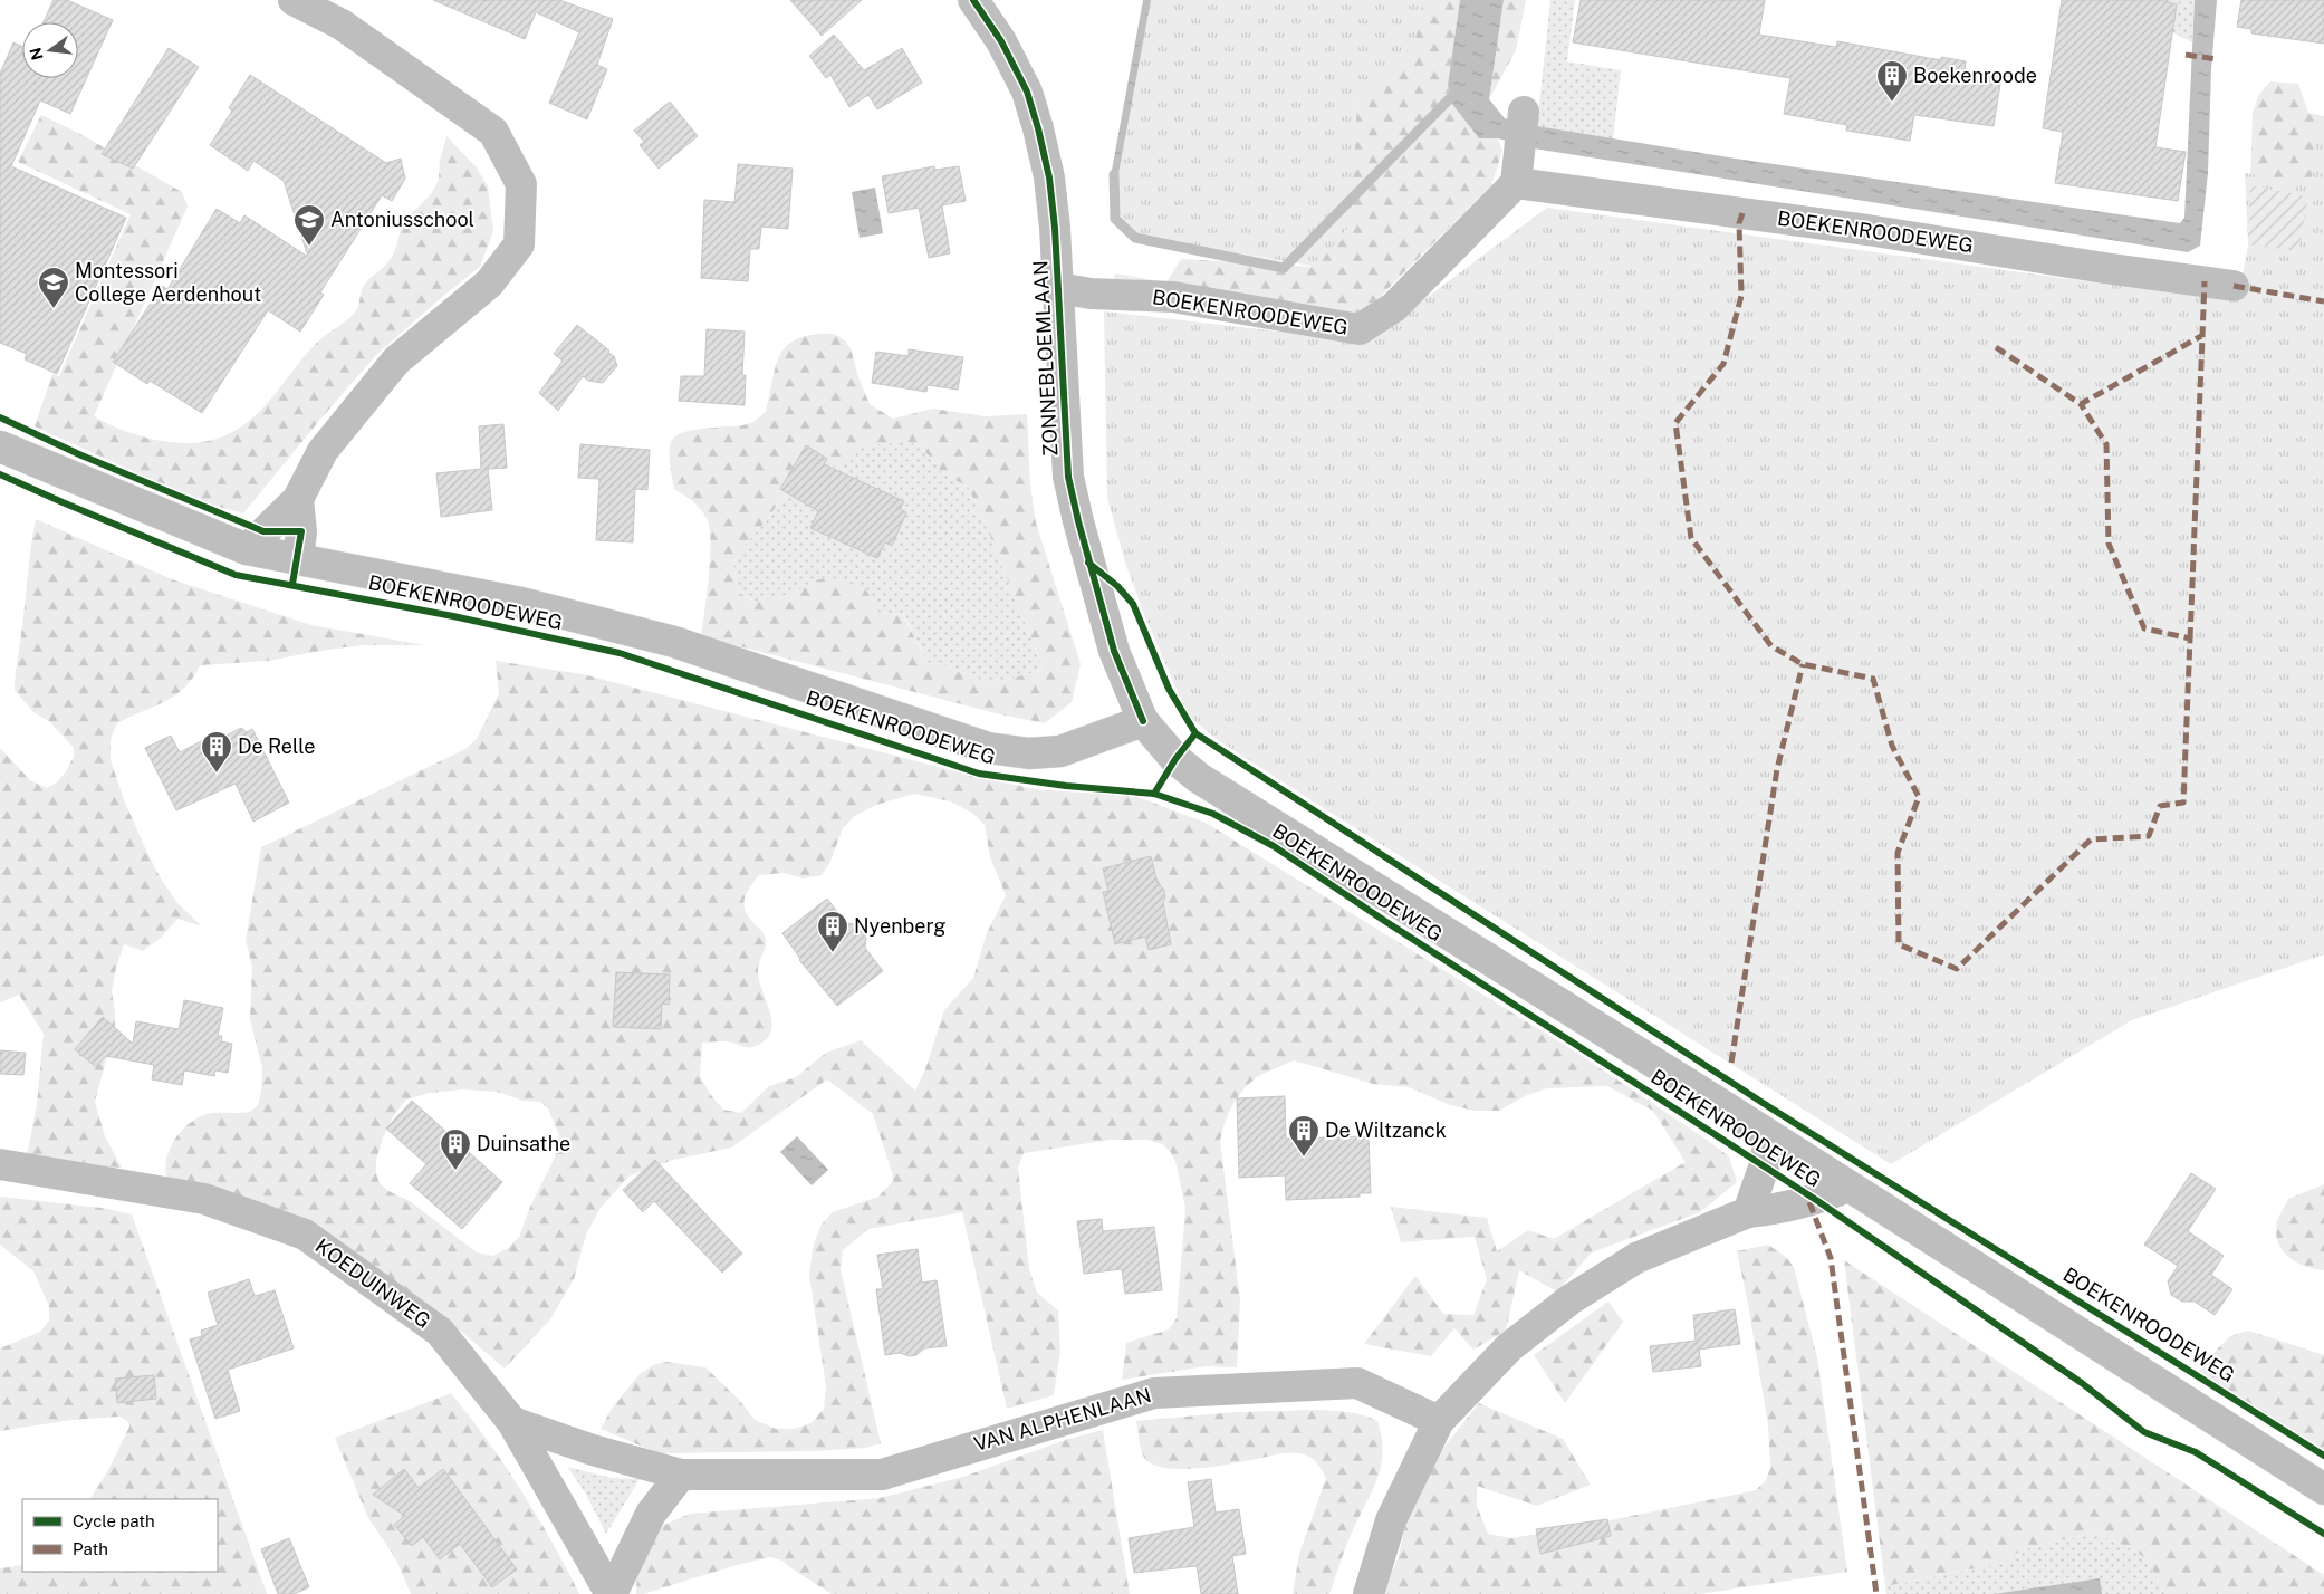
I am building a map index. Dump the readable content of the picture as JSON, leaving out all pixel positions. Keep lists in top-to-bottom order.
{
  "streets": {
    "street": [
      "BOEKENROODEWEG",
      "ZONNEBLOEMLAAN",
      "KOEDUINWEG",
      "VAN ALPHENLAAN"
    ]
  },
  "crossings": [
    ["BOEKENROODEWEG", "ZONNEBLOEMLAAN"],
    ["KOEDUINWEG", "VAN ALPHENLAAN"]
  ],
  "places": {
    "building": [
      "Boekenroode",
      "De Relle",
      "Nyenberg",
      "De Wiltzanck",
      "Duinsathe"
    ],
    "school or university": ["Antoniusschool", "Montessori College Aerdenhout"]
  },
  "legend": ["Cycle path", "Path"],
  "north": "left"
}
